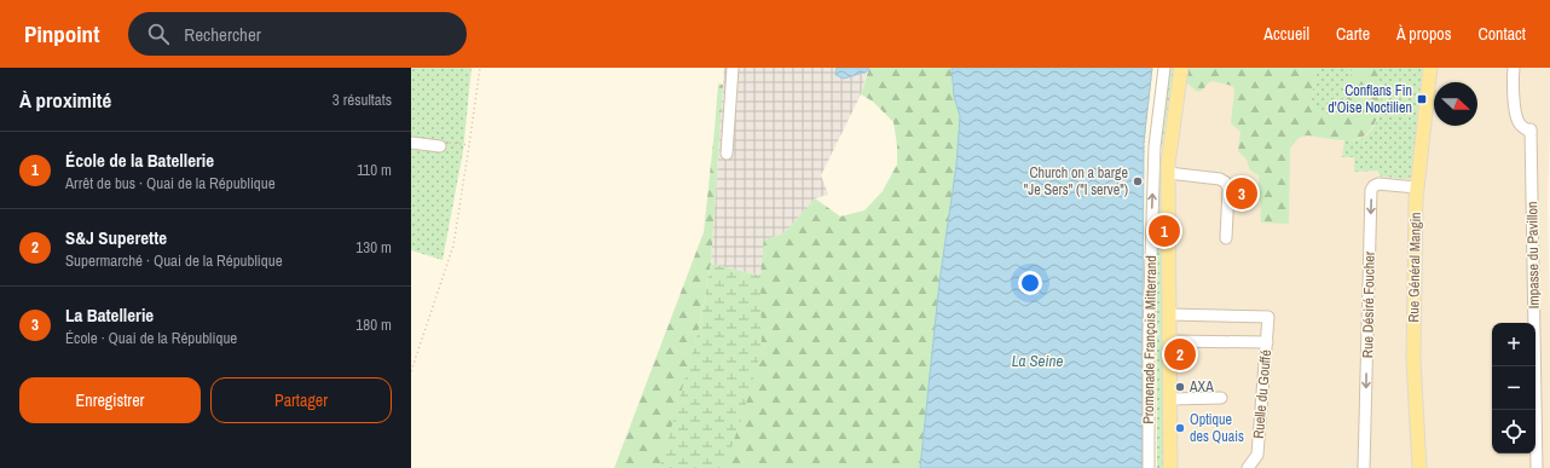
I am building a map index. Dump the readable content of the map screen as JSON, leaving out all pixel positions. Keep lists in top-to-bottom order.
{
  "streets": {
    "main road": ["Rue Général Mangin"],
    "street": [
      "Impasse du Pavillon",
      "Rue Désiré Foucher",
      "Promenade François Mitterrand",
      "Ruelle du Gouffé"
    ]
  },
  "crossings": [
    ["Rue Général Mangin", "Rue Désiré Foucher"]
  ],
  "one_way": ["Rue Désiré Foucher", "Promenade François Mitterrand"],
  "water": ["La Seine"],
  "places": {
    "transit": ["Conflans Fin d'Oise Noctilien"],
    "other": ["Church on a barge \"Je Sers\" (\"I serve\")", "AXA", "Optique des Quais"]
  },
  "north": "right",
  "page": {
    "header": "Pinpoint",
    "search": "Rechercher",
    "nav": [
      "Accueil",
      "Carte",
      "À propos",
      "Contact"
    ],
    "heading": ["À proximité", "3 résultats"],
    "list": [
      {
        "mark": "1",
        "name": "École de la Batellerie",
        "note": "Arrêt de bus · Quai de la République",
        "value": "110 m"
      },
      {
        "mark": "2",
        "name": "S&J Superette",
        "note": "Supermarché · Quai de la République",
        "value": "130 m"
      },
      {
        "mark": "3",
        "name": "La Batellerie",
        "note": "École · Quai de la République",
        "value": "180 m"
      }
    ],
    "pins": ["3", "1", "2"],
    "map_buttons": ["+", "−"],
    "buttons": ["Enregistrer", "Partager"]
  }
}
